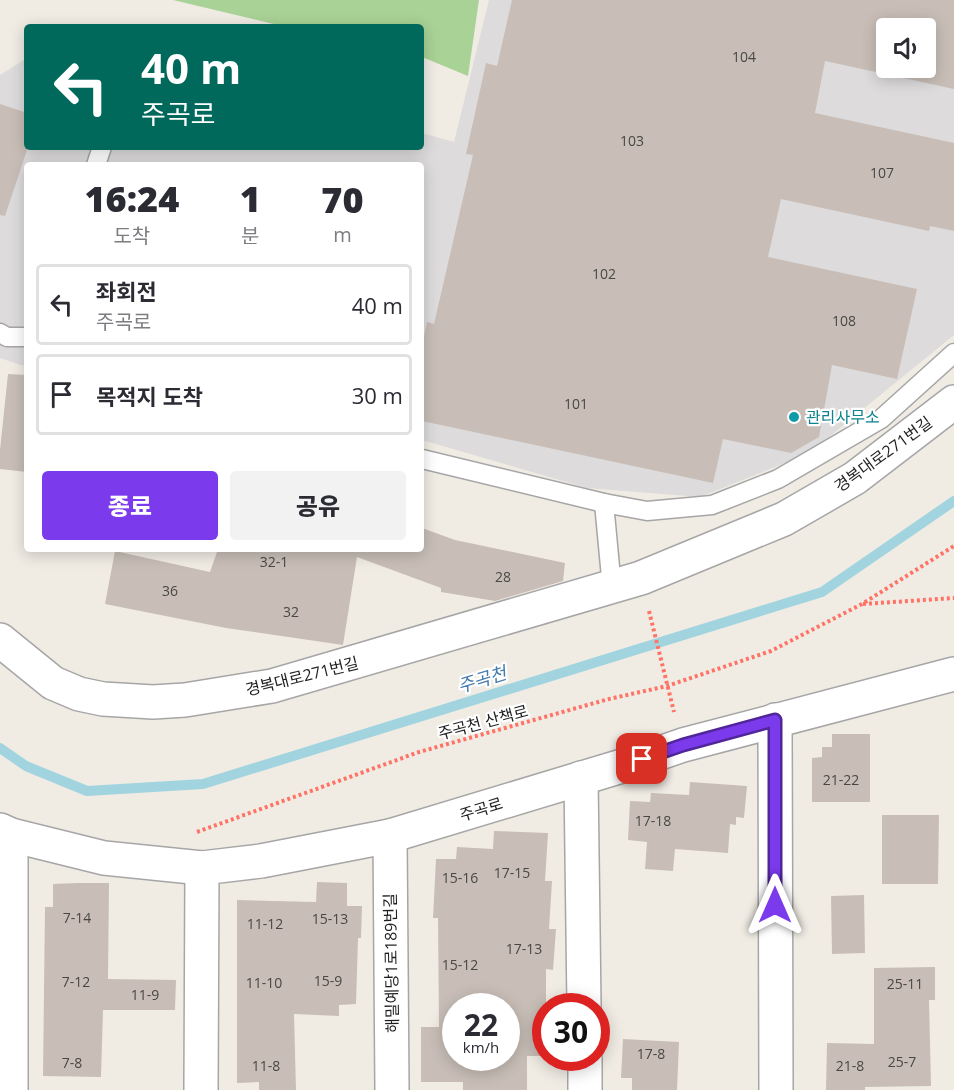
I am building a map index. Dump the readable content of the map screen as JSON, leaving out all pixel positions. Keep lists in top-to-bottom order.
{
  "streets": {
    "street": ["경복대로271번길", "주곡로", "해밀예당1로189번길"],
    "path": ["주곡천 산책로"]
  },
  "crossings": [
    ["주곡로", "해밀예당1로189번길"]
  ],
  "water": ["주곡천"],
  "places": ["관리사무소"],
  "house_numbers": [
    "104",
    "103",
    "107",
    "102",
    "108",
    "101",
    "32-1",
    "28",
    "36",
    "32",
    "21-22",
    "17-18",
    "17-15",
    "15-16",
    "7-14",
    "15-13",
    "11-12",
    "17-13",
    "15-12",
    "15-9",
    "7-12",
    "11-10",
    "25-11",
    "11-9",
    "17-8",
    "25-7",
    "7-8",
    "11-8",
    "21-8"
  ],
  "page": {
    "turn": ["40 m", "주곡로"],
    "eta": [
      "16:24",
      "도착",
      "1",
      "분",
      "70",
      "m"
    ],
    "list": [
      {
        "name": "좌회전",
        "note": "주곡로",
        "value": "40 m"
      },
      {
        "name": "목적지 도착",
        "value": "30 m"
      }
    ],
    "buttons": ["종료", "공유"],
    "speed": "22 km/h",
    "limit": "30"
  }
}
